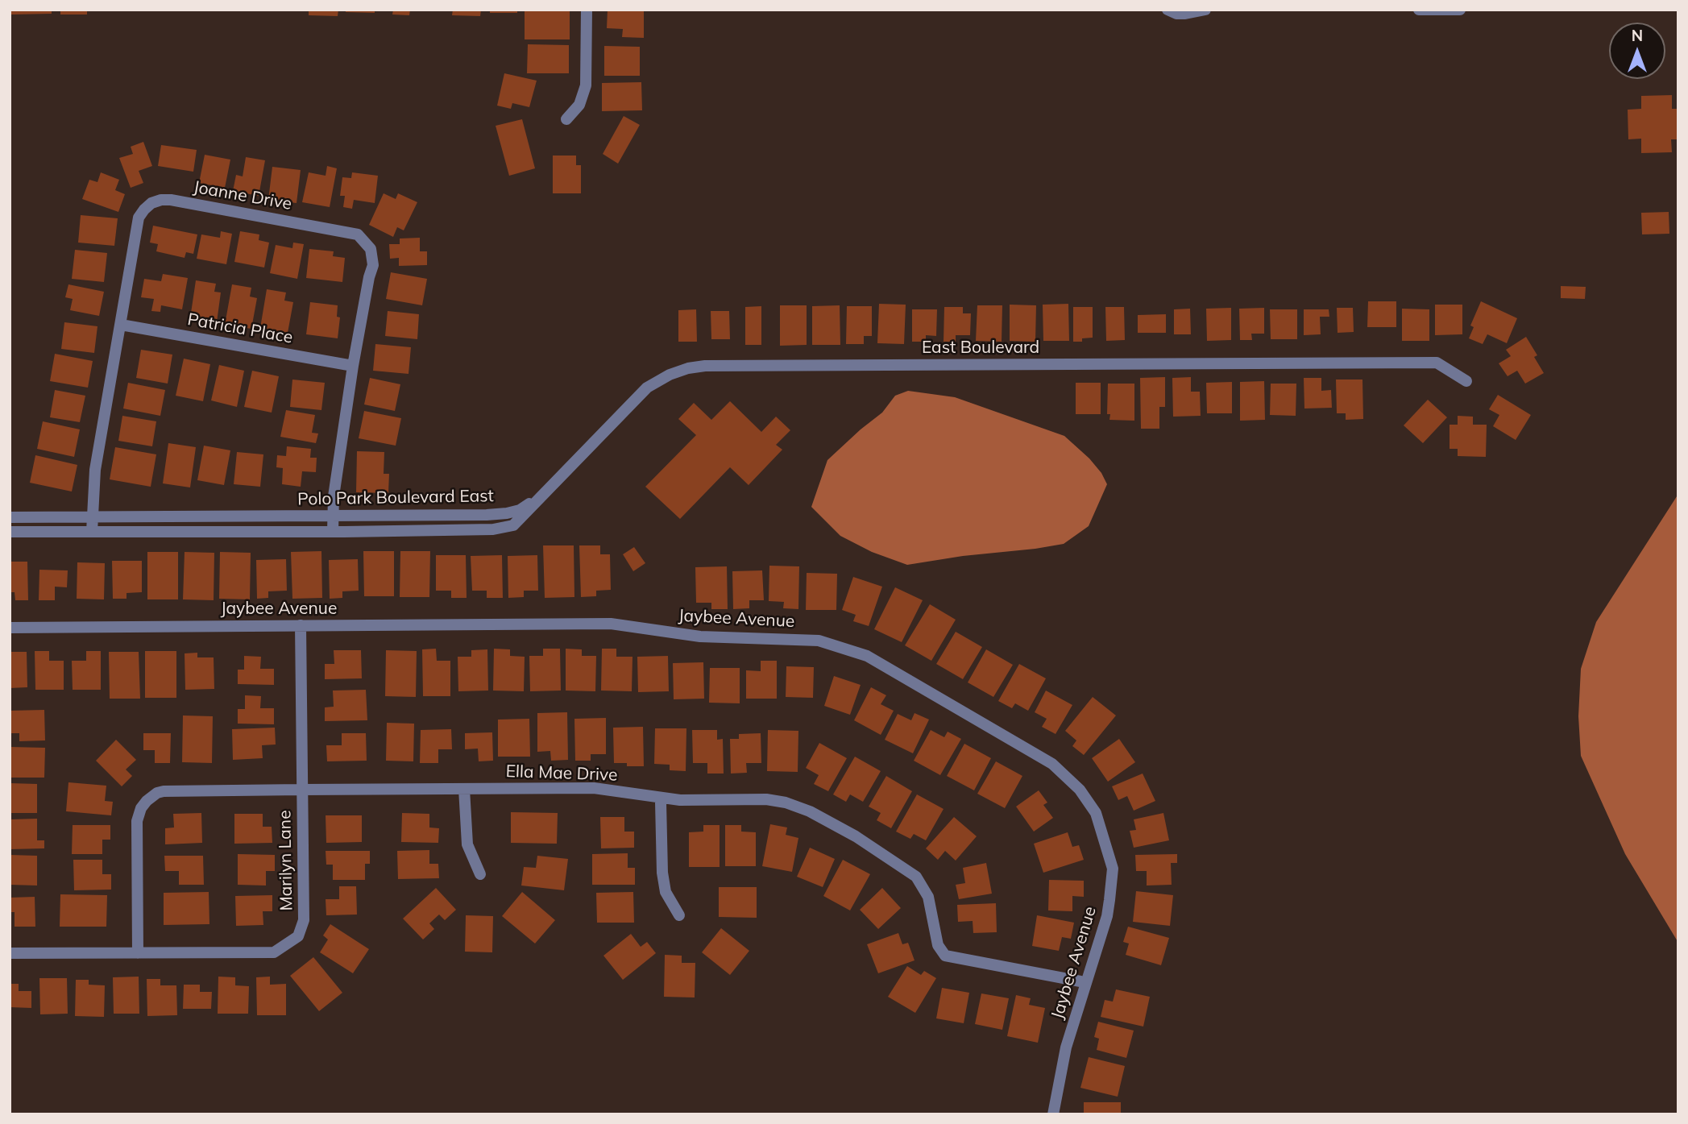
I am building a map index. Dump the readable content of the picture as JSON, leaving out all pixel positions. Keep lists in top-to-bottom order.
{
  "streets": {
    "street": [
      "Joanne Drive",
      "Patricia Place",
      "East Boulevard",
      "Polo Park Boulevard East",
      "Jaybee Avenue",
      "Ella Mae Drive",
      "Marilyn Lane"
    ]
  },
  "crossings": [
    ["Joanne Drive", "Patricia Place"],
    ["Joanne Drive", "Polo Park Boulevard East"],
    ["East Boulevard", "Polo Park Boulevard East"],
    ["Jaybee Avenue", "Ella Mae Drive"],
    ["Jaybee Avenue", "Marilyn Lane"],
    ["Ella Mae Drive", "Marilyn Lane"]
  ],
  "north": "top"
}
